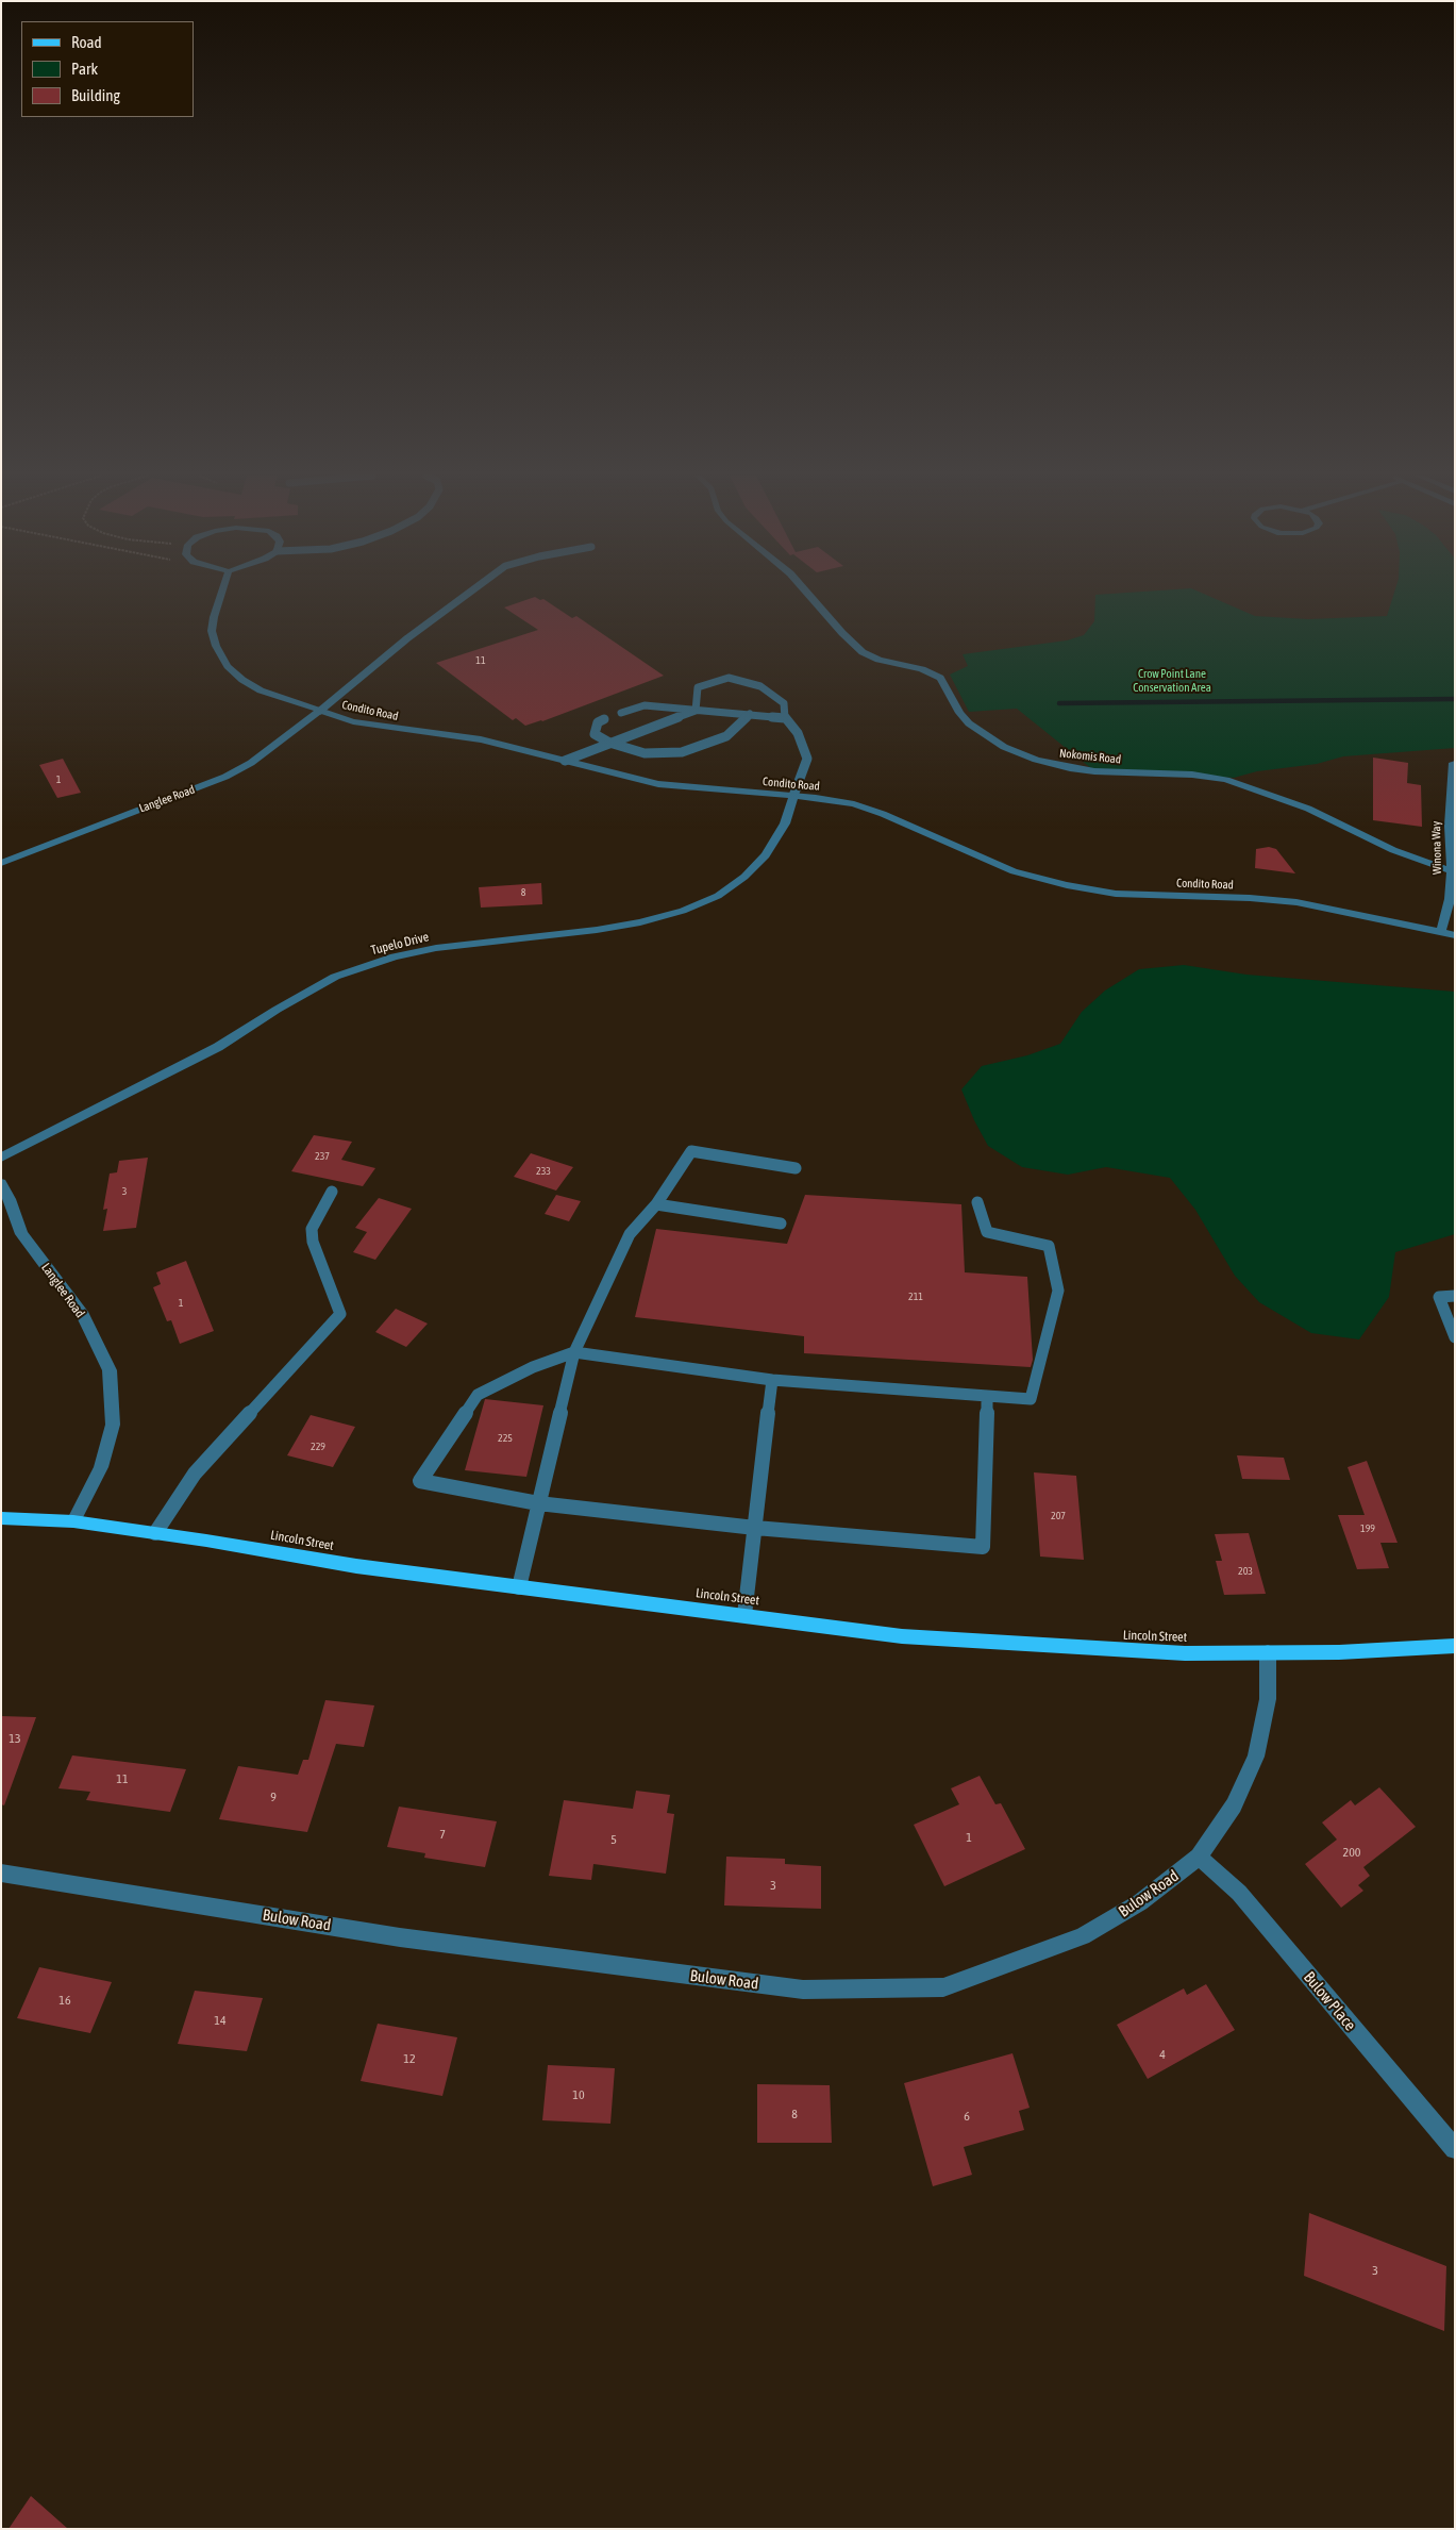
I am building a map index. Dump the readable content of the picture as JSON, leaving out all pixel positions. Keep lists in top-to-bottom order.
{
  "streets": {
    "main road": ["Lincoln Street"],
    "street": [
      "Condito Road",
      "Nokomis Road",
      "Langlee Road",
      "Winona Way",
      "Tupelo Drive",
      "Bulow Road",
      "Bulow Place"
    ]
  },
  "crossings": [
    ["Condito Road", "Langlee Road"],
    ["Condito Road", "Winona Way"],
    ["Condito Road", "Tupelo Drive"],
    ["Nokomis Road", "Winona Way"],
    ["Langlee Road", "Lincoln Street"],
    ["Lincoln Street", "Bulow Road"],
    ["Bulow Road", "Bulow Place"]
  ],
  "parks": ["Crow Point Lane Conservation Area"],
  "house_numbers": [
    "11",
    "1",
    "8",
    "237",
    "233",
    "3",
    "211",
    "1",
    "225",
    "229",
    "207",
    "199",
    "203",
    "13",
    "11",
    "9",
    "7",
    "1",
    "5",
    "200",
    "3",
    "16",
    "14",
    "4",
    "12",
    "10",
    "8",
    "6",
    "3"
  ],
  "legend": ["Road", "Park", "Building"]
}
